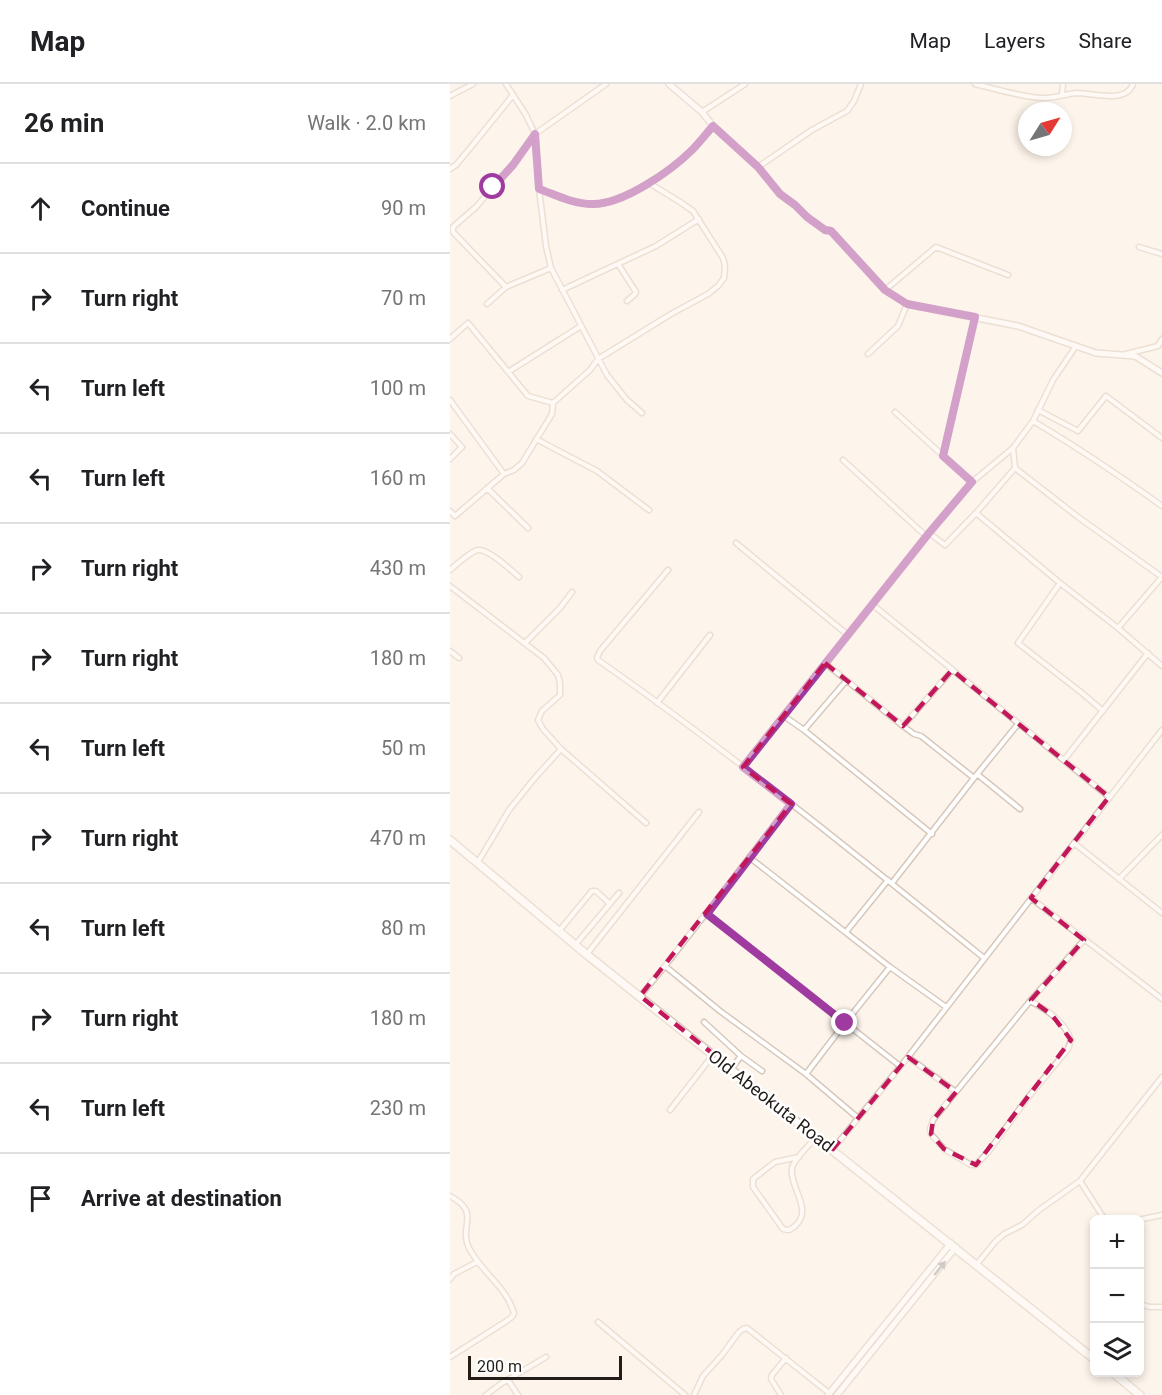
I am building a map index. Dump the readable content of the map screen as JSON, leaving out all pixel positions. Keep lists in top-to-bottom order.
{
  "streets": {
    "highway": ["Old Abeokuta Road"]
  },
  "scale_bar": "200 m",
  "north": "top right",
  "page": {
    "header": "Map",
    "nav": ["Map", "Layers", "Share"],
    "heading": ["26 min", "Walk · 2.0 km"],
    "list": [
      ["Continue", "90 m"],
      ["Turn right", "70 m"],
      ["Turn left", "100 m"],
      ["Turn left", "160 m"],
      ["Turn right", "430 m"],
      ["Turn right", "180 m"],
      ["Turn left", "50 m"],
      ["Turn right", "470 m"],
      ["Turn left", "80 m"],
      ["Turn right", "180 m"],
      ["Turn left", "230 m"],
      "Arrive at destination"
    ],
    "map_buttons": ["+", "−"],
    "scale": "200 m"
  }
}
